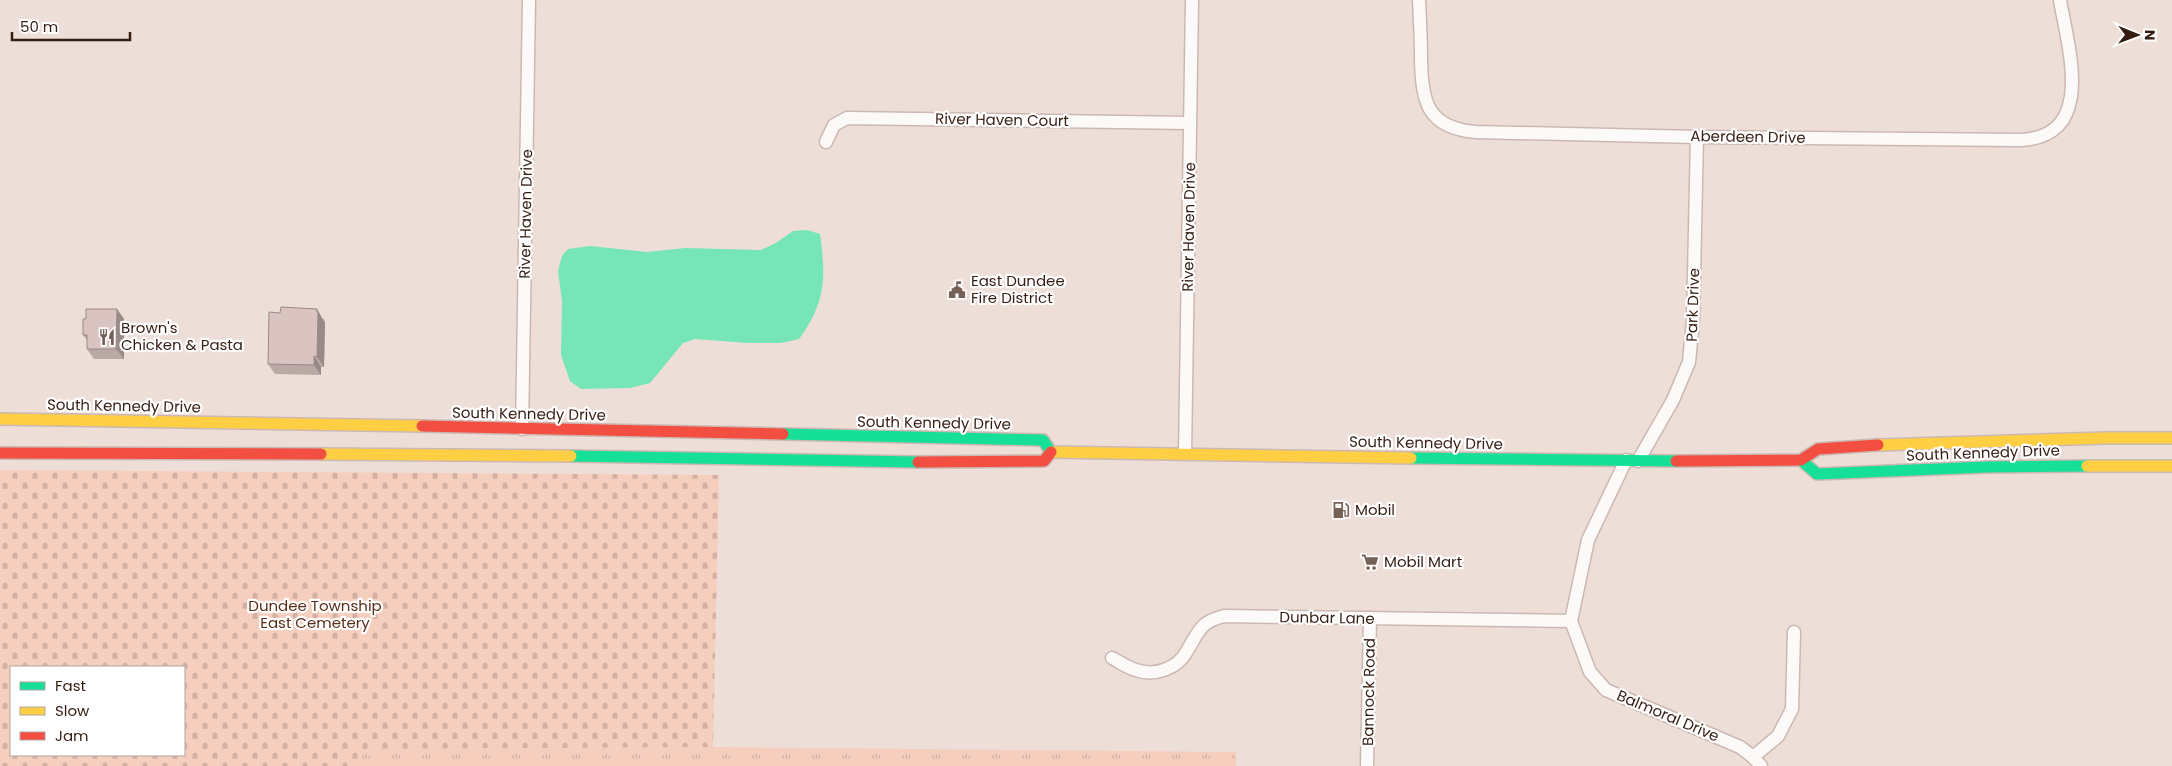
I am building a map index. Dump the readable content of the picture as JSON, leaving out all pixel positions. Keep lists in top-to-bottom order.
{
  "streets": {
    "main road": ["South Kennedy Drive"],
    "street": [
      "River Haven Court",
      "Aberdeen Drive",
      "River Haven Drive",
      "Park Drive",
      "Dunbar Lane",
      "Bannock Road",
      "Balmoral Drive"
    ]
  },
  "crossings": [
    ["River Haven Court", "River Haven Drive"],
    ["Aberdeen Drive", "Park Drive"],
    ["River Haven Drive", "South Kennedy Drive"],
    ["Park Drive", "South Kennedy Drive"],
    ["Dunbar Lane", "Bannock Road"],
    ["Dunbar Lane", "Balmoral Drive"]
  ],
  "parks": ["Dundee Township East Cemetery"],
  "places": {
    "public building": ["East Dundee Fire District"],
    "restaurant": ["Brown's Chicken & Pasta"],
    "fuel station": ["Mobil"],
    "supermarket": ["Mobil Mart"]
  },
  "legend": ["Fast", "Slow", "Jam"],
  "scale_bar": "50 m",
  "north": "right"
}
